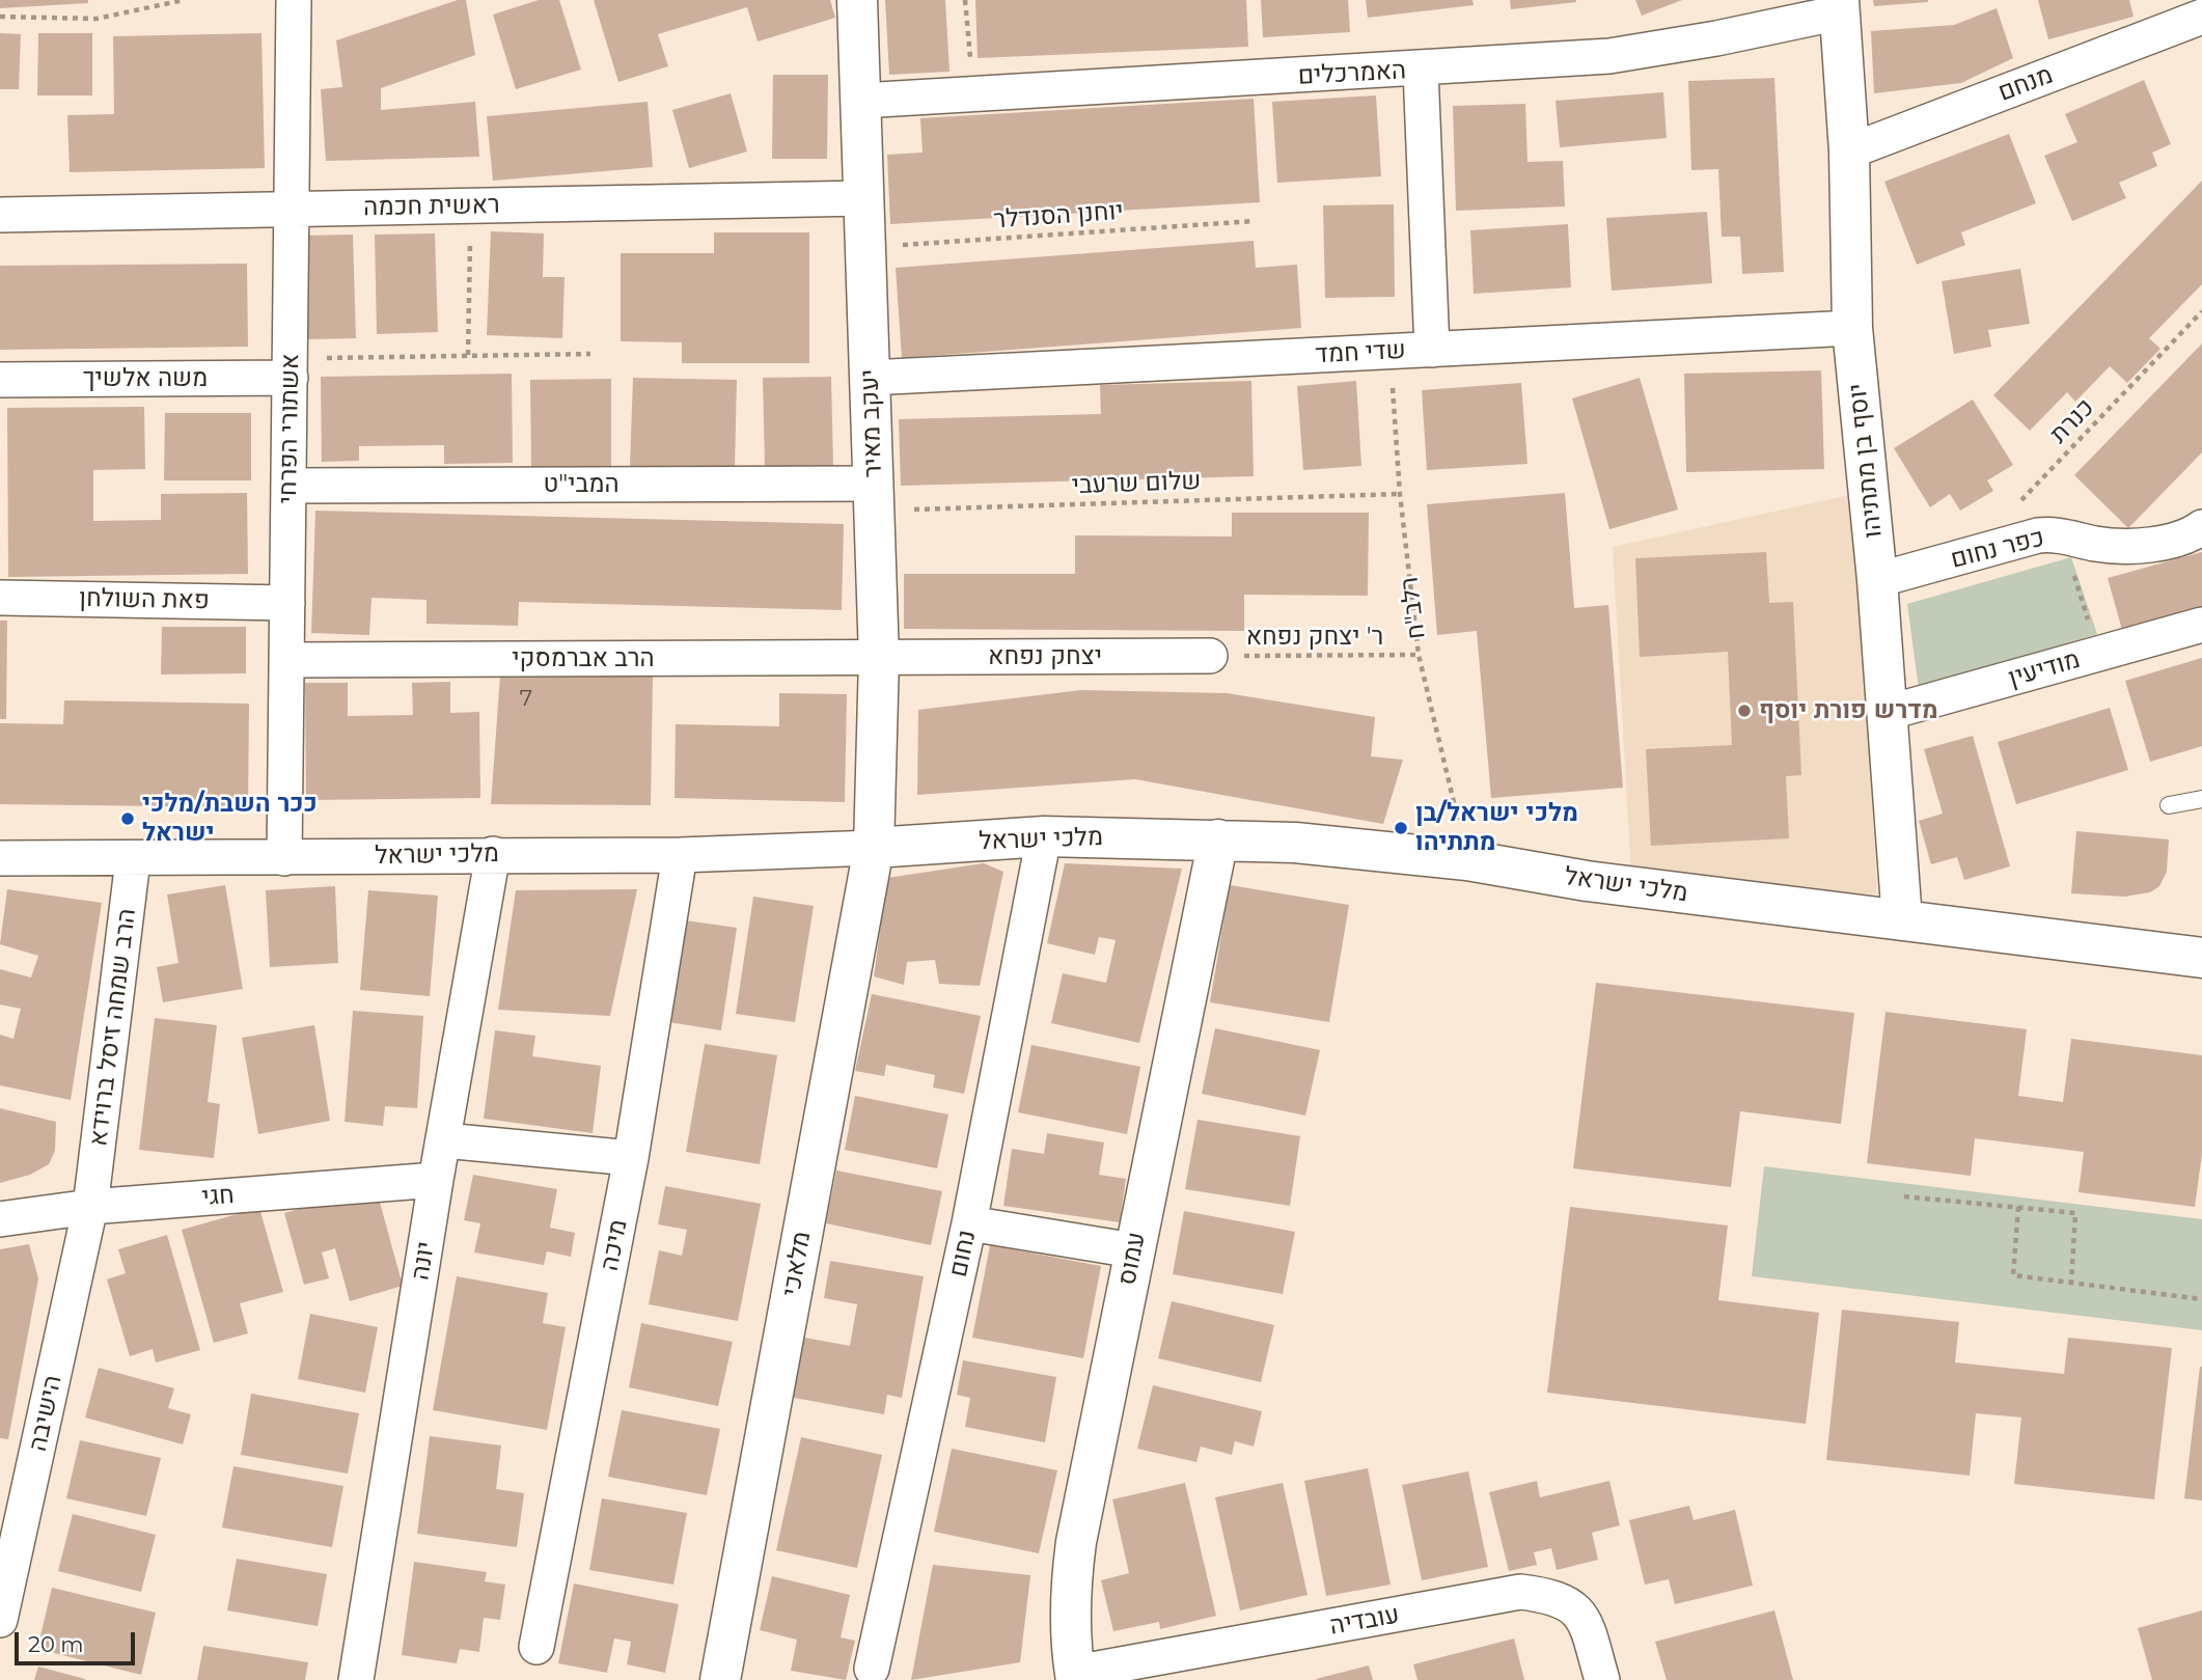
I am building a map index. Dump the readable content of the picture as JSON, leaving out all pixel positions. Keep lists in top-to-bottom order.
{
  "streets": {
    "street": [
      "האמרכלים",
      "מנחם",
      "ראשית חכמה",
      "שדי חמד",
      "משה אלשיך",
      "יעקב מאיר",
      "אשתורי הפרחי",
      "יוסף בן מתתיהו",
      "המבי\"ט",
      "כפר נחום",
      "פאת השולחן",
      "יצחק נפחא",
      "הרב אברמסקי",
      "מודיעין",
      "מלכי ישראל",
      "הרב שמחה זיסל ברוידא",
      "חגי",
      "מיכה",
      "נחום",
      "עמוס",
      "יונה",
      "מלאכי",
      "הישיבה",
      "עובדיה"
    ],
    "path": [
      "יוחנן הסנדלר",
      "כנרת",
      "שלום שרעבי",
      "רלב\"ח",
      "ר' יצחק נפחא"
    ]
  },
  "crossings": [
    ["האמרכלים", "יעקב מאיר"],
    ["האמרכלים", "יוסף בן מתתיהו"],
    ["מנחם", "יוסף בן מתתיהו"],
    ["ראשית חכמה", "יעקב מאיר"],
    ["ראשית חכמה", "אשתורי הפרחי"],
    ["יוחנן הסנדלר", "יעקב מאיר"],
    ["שדי חמד", "יעקב מאיר"],
    ["שדי חמד", "יוסף בן מתתיהו"],
    ["שדי חמד", "רלב\"ח"],
    ["משה אלשיך", "אשתורי הפרחי"],
    ["יעקב מאיר", "שלום שרעבי"],
    ["יעקב מאיר", "המבי\"ט"],
    ["יעקב מאיר", "יצחק נפחא"],
    ["יעקב מאיר", "הרב אברמסקי"],
    ["יעקב מאיר", "מלכי ישראל"],
    ["יעקב מאיר", "מלאכי"],
    ["אשתורי הפרחי", "המבי\"ט"],
    ["אשתורי הפרחי", "פאת השולחן"],
    ["אשתורי הפרחי", "הרב אברמסקי"],
    ["אשתורי הפרחי", "מלכי ישראל"],
    ["יוסף בן מתתיהו", "כפר נחום"],
    ["יוסף בן מתתיהו", "מודיעין"],
    ["יוסף בן מתתיהו", "מלכי ישראל"],
    ["שלום שרעבי", "המבי\"ט"],
    ["שלום שרעבי", "רלב\"ח"],
    ["רלב\"ח", "ר' יצחק נפחא"],
    ["רלב\"ח", "מלכי ישראל"],
    ["ר' יצחק נפחא", "יצחק נפחא"],
    ["יצחק נפחא", "הרב אברמסקי"],
    ["מלכי ישראל", "הרב שמחה זיסל ברוידא"],
    ["מלכי ישראל", "מיכה"],
    ["מלכי ישראל", "נחום"],
    ["מלכי ישראל", "עמוס"],
    ["מלכי ישראל", "יונה"],
    ["מלכי ישראל", "מלאכי"],
    ["הרב שמחה זיסל ברוידא", "חגי"],
    ["הרב שמחה זיסל ברוידא", "הישיבה"],
    ["חגי", "יונה"],
    ["חגי", "הישיבה"],
    ["עמוס", "עובדיה"]
  ],
  "places": ["מדרש פורת יוסף", "ככר השבת/מלכי ישראל", "מלכי ישראל/בן מתתיהו"],
  "house_numbers": ["7"],
  "scale_bar": "20 m"
}
